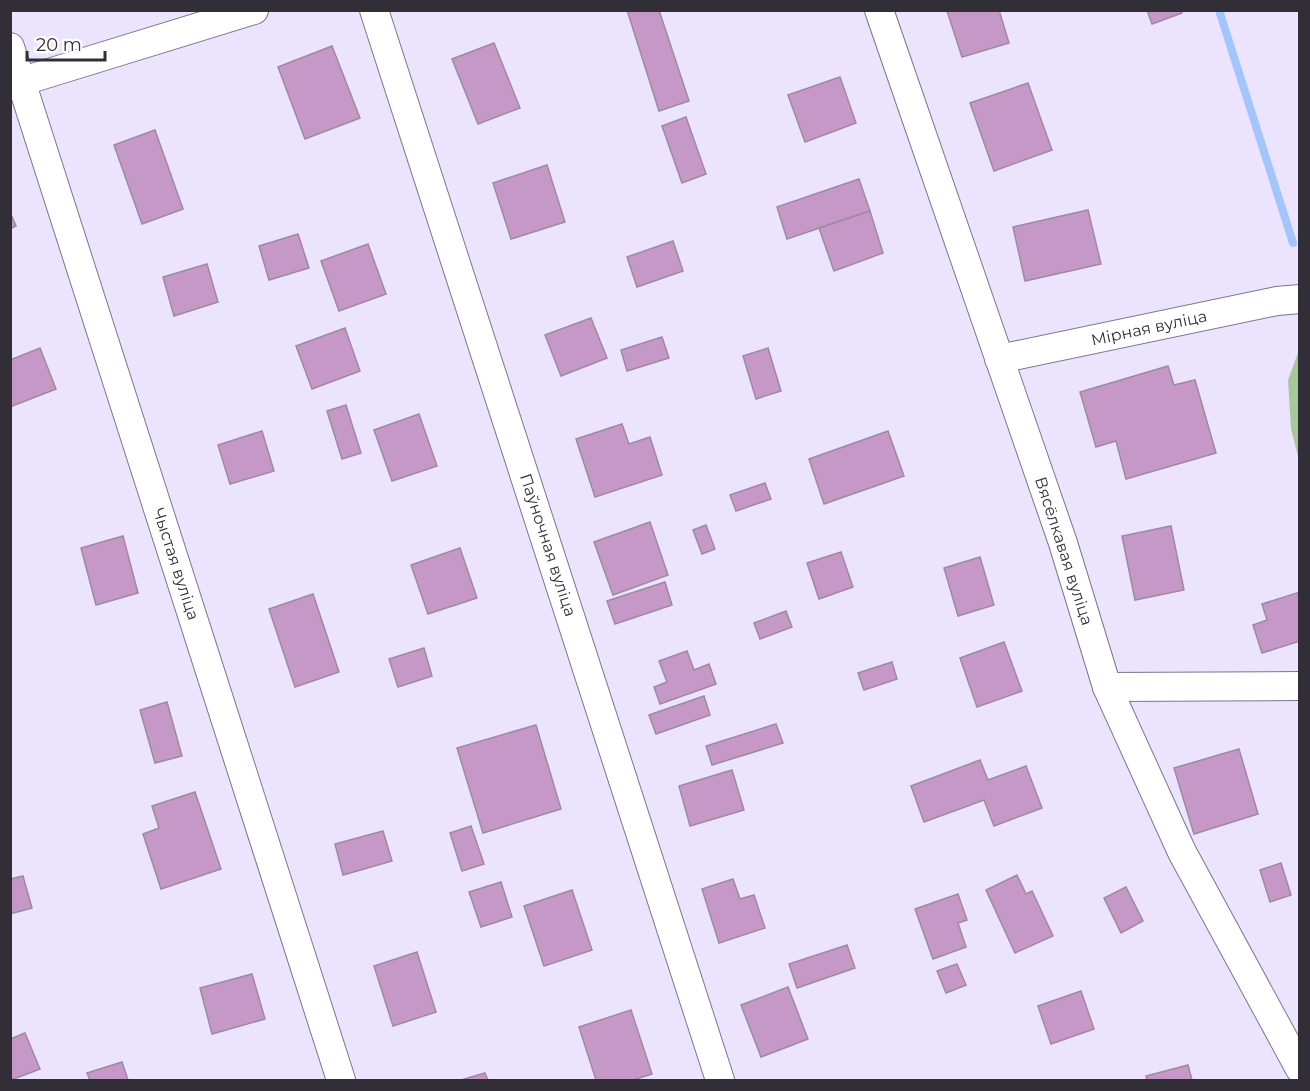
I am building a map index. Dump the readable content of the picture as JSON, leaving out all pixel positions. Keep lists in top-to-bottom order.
{
  "streets": {
    "street": [
      "Мірная вуліца",
      "Паўночная вуліца",
      "Вясёлкавая вуліца",
      "Чыстая вуліца"
    ]
  },
  "crossings": [
    ["Мірная вуліца", "Вясёлкавая вуліца"]
  ],
  "scale_bar": "20 m"
}
